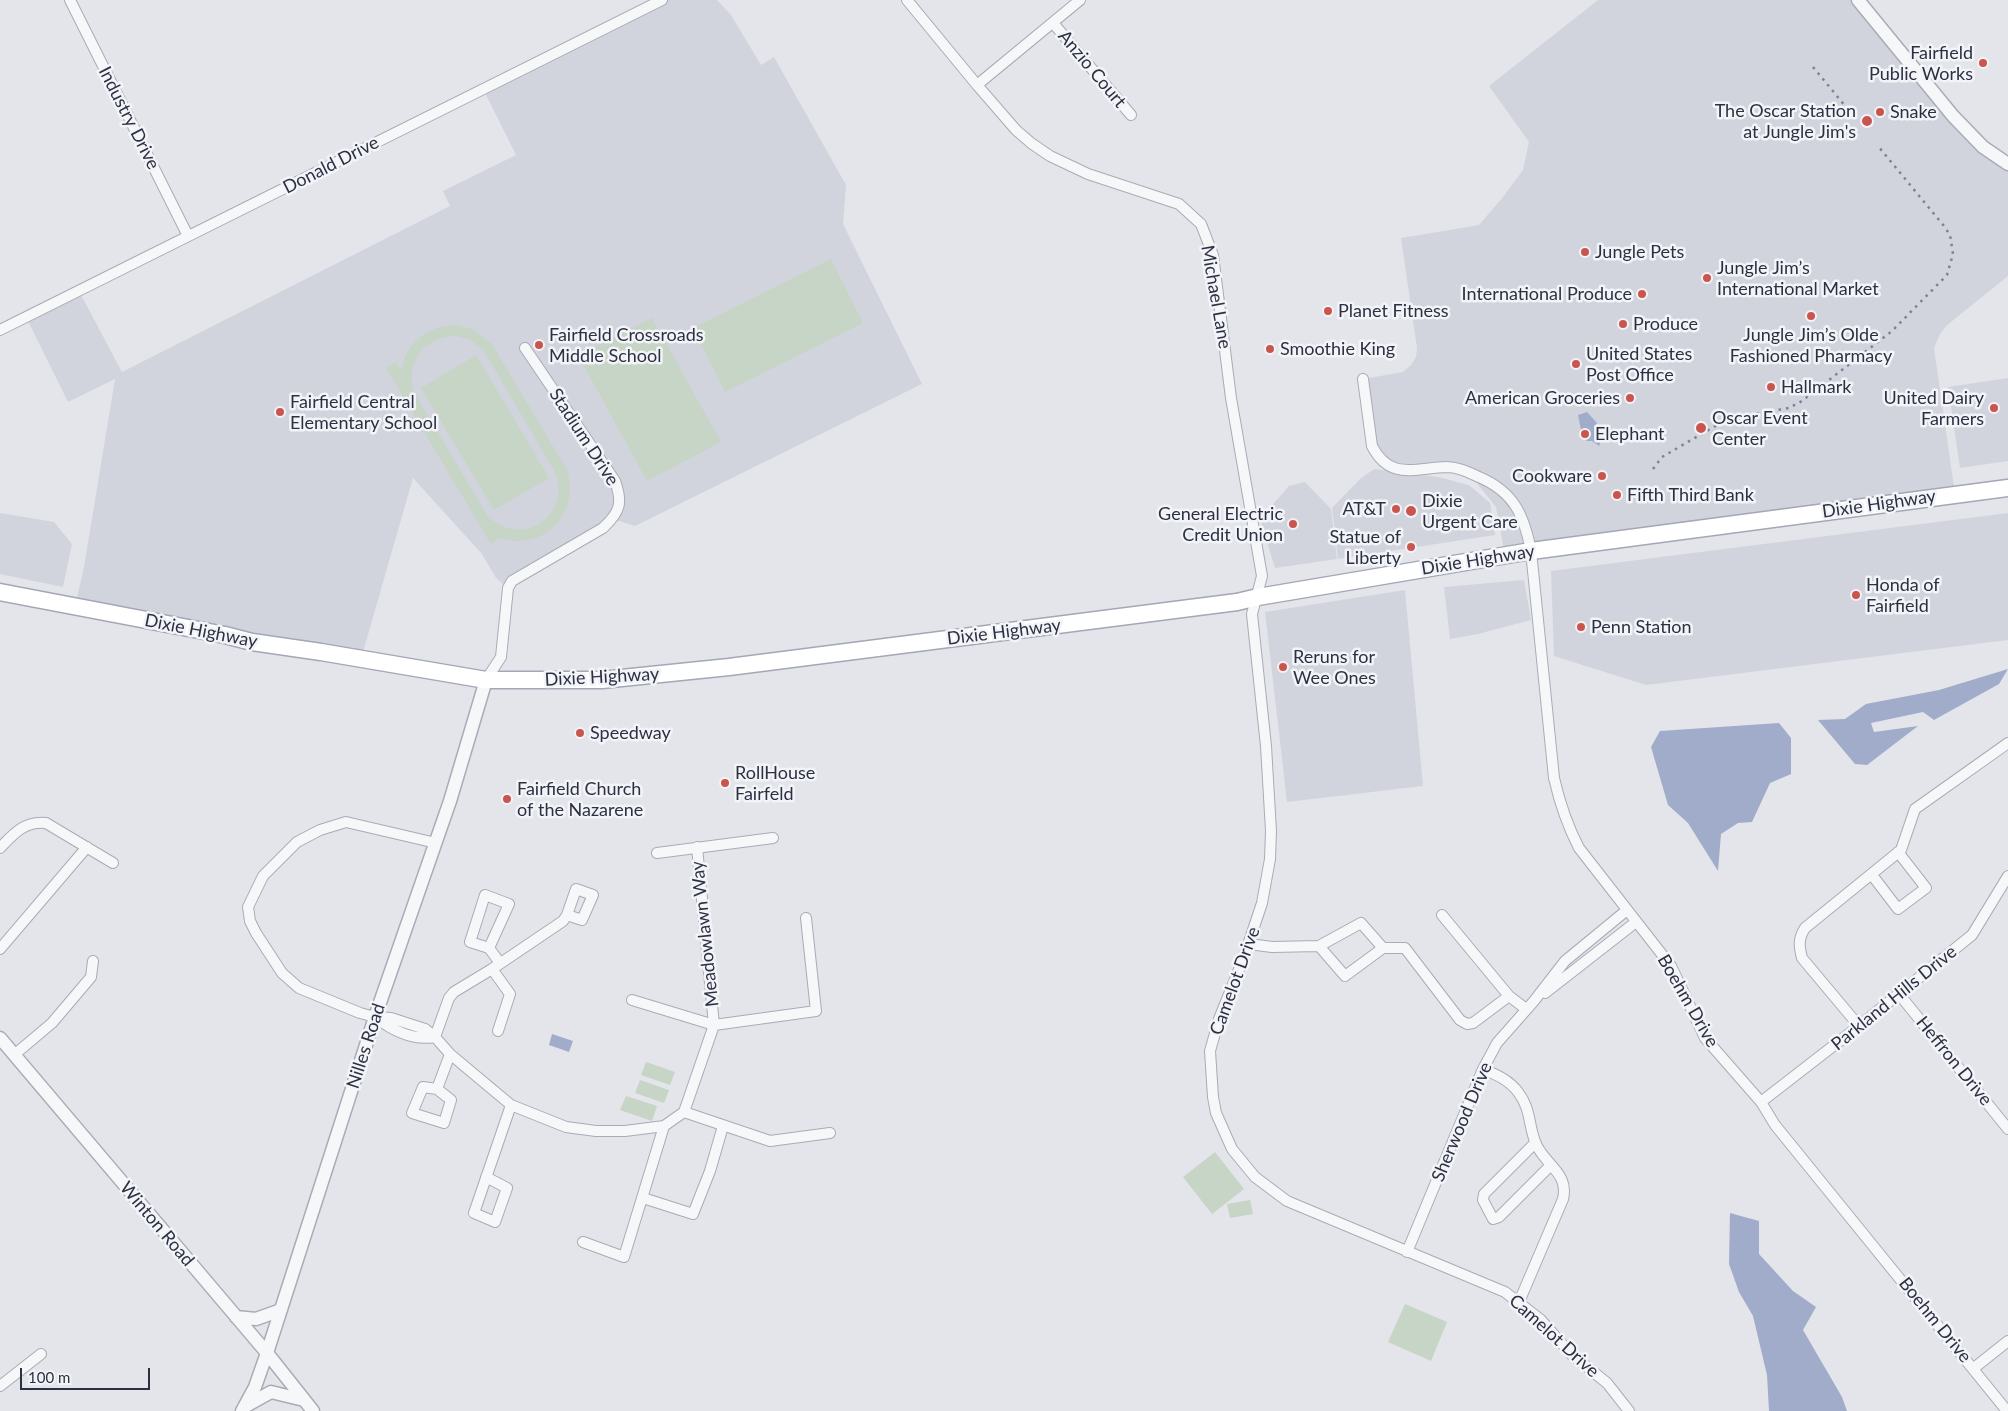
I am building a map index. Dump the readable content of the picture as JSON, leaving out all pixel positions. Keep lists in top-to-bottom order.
{
  "streets": {
    "main road": ["Dixie Highway"],
    "street": [
      "Anzio Court",
      "Industry Drive",
      "Donald Drive",
      "Michael Lane",
      "Stadium Drive",
      "Meadowlawn Way",
      "Camelot Drive",
      "Parkland Hills Drive",
      "Boehm Drive",
      "Nilles Road",
      "Heffron Drive",
      "Sherwood Drive",
      "Winton Road"
    ]
  },
  "crossings": [
    ["Industry Drive", "Donald Drive"],
    ["Michael Lane", "Dixie Highway"],
    ["Michael Lane", "Camelot Drive"],
    ["Stadium Drive", "Dixie Highway"],
    ["Stadium Drive", "Nilles Road"],
    ["Dixie Highway", "Camelot Drive"],
    ["Dixie Highway", "Boehm Drive"],
    ["Dixie Highway", "Nilles Road"],
    ["Camelot Drive", "Sherwood Drive"],
    ["Parkland Hills Drive", "Boehm Drive"],
    ["Parkland Hills Drive", "Heffron Drive"],
    ["Boehm Drive", "Sherwood Drive"],
    ["Nilles Road", "Winton Road"]
  ],
  "places": [
    "Fairfield Public Works",
    "Snake",
    "The Oscar Station at Jungle Jim's",
    "Jungle Pets",
    "Jungle Jim’s International Market",
    "International Produce",
    "Planet Fitness",
    "Jungle Jim’s Olde Fashioned Pharmacy",
    "Produce",
    "Fairfield Crossroads Middle School",
    "Smoothie King",
    "United States Post Office",
    "Hallmark",
    "American Groceries",
    "United Dairy Farmers",
    "Fairfield Central Elementary School",
    "Oscar Event Center",
    "Elephant",
    "Cookware",
    "Fifth Third Bank",
    "AT&T",
    "Dixie Urgent Care",
    "General Electric Credit Union",
    "Statue of Liberty",
    "Honda of Fairfield",
    "Penn Station",
    "Reruns for Wee Ones",
    "Speedway",
    "RollHouse Fairfeld",
    "Fairfield Church of the Nazarene"
  ],
  "scale_bar": "100 m"
}
